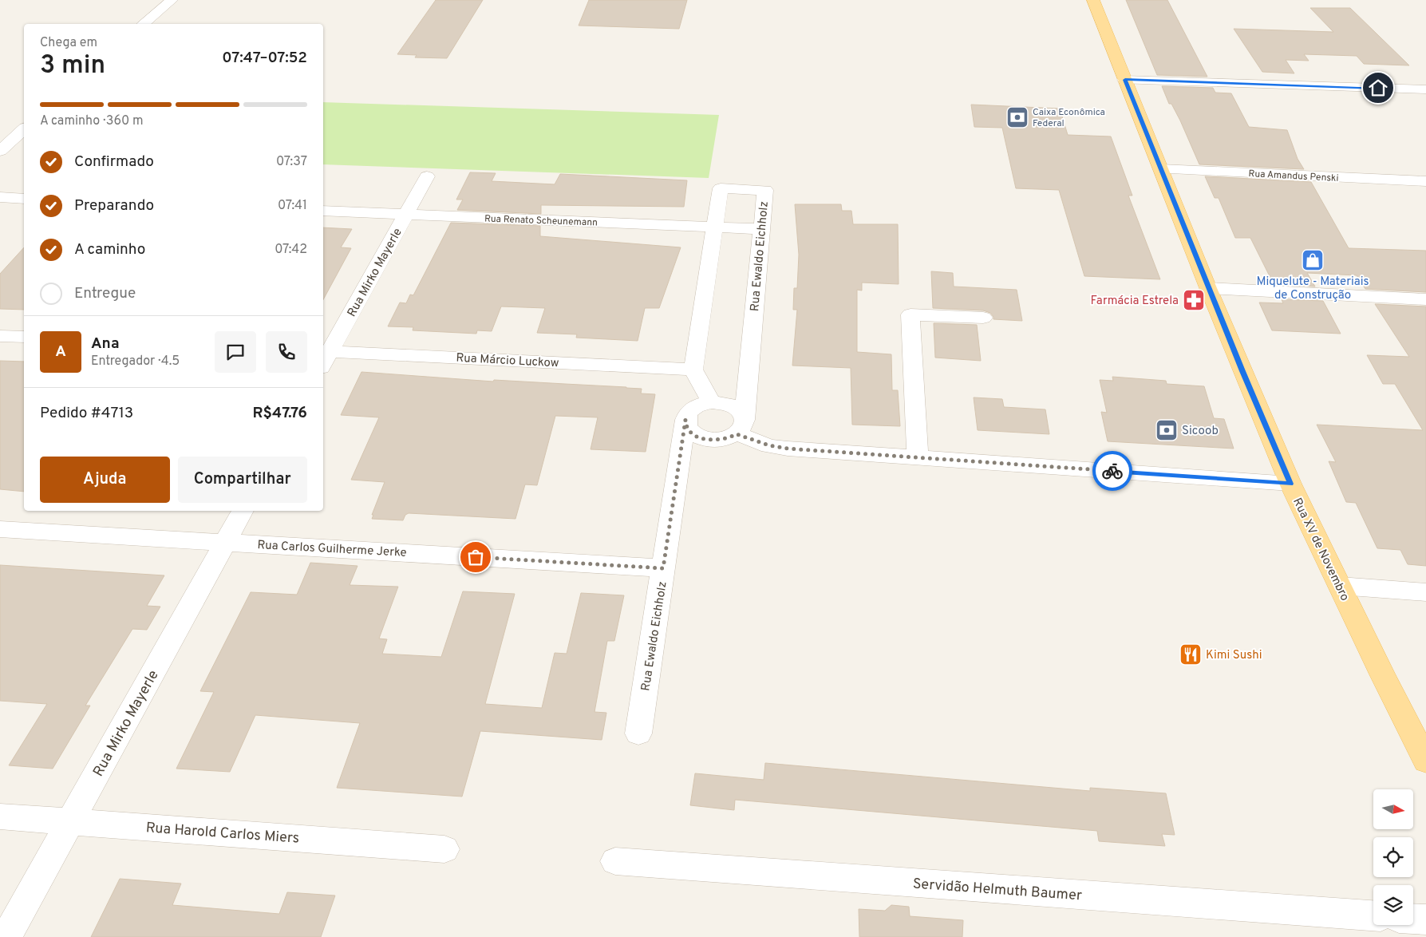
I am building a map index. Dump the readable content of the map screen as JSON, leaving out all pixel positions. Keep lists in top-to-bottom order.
{
  "streets": {
    "main road": ["Rua XV de Novembro"],
    "street": [
      "Rua Amandus Penski",
      "Rua Renato Scheunemann",
      "Rua Ewaldo Eichholz",
      "Rua Mirko Mayerle",
      "Rua Márcio Luckow",
      "Rua Carlos Guilherme Jerke",
      "Rua Harold Carlos Miers",
      "Servidão Helmuth Baumer"
    ]
  },
  "crossings": [
    ["Rua Amandus Penski", "Rua XV de Novembro"],
    ["Rua Renato Scheunemann", "Rua Ewaldo Eichholz"],
    ["Rua Renato Scheunemann", "Rua Mirko Mayerle"],
    ["Rua Ewaldo Eichholz", "Rua Márcio Luckow"],
    ["Rua Ewaldo Eichholz", "Rua Carlos Guilherme Jerke"],
    ["Rua Mirko Mayerle", "Rua Márcio Luckow"],
    ["Rua Mirko Mayerle", "Rua Carlos Guilherme Jerke"],
    ["Rua Mirko Mayerle", "Rua Harold Carlos Miers"]
  ],
  "places": {
    "bank": ["Caixa Econômica Federal", "Sicoob"],
    "shop": ["Miquelute - Materiais de Construção"],
    "pharmacy": ["Farmácia Estrela"],
    "restaurant": ["Kimi Sushi"]
  },
  "north": "right",
  "page": {
    "heading": ["3 min", "Chega em", "07:47–07:52"],
    "panel": [
      "Ana",
      "Entregador · 4.5",
      "Pedido #4713",
      "R$47.76"
    ],
    "bar": "A caminho · 360 m",
    "list": [
      ["Confirmado", "07:37"],
      ["Preparando", "07:41"],
      ["A caminho", "07:42"],
      "Entregue"
    ],
    "round": "A",
    "buttons": ["Ajuda", "Compartilhar"]
  }
}
